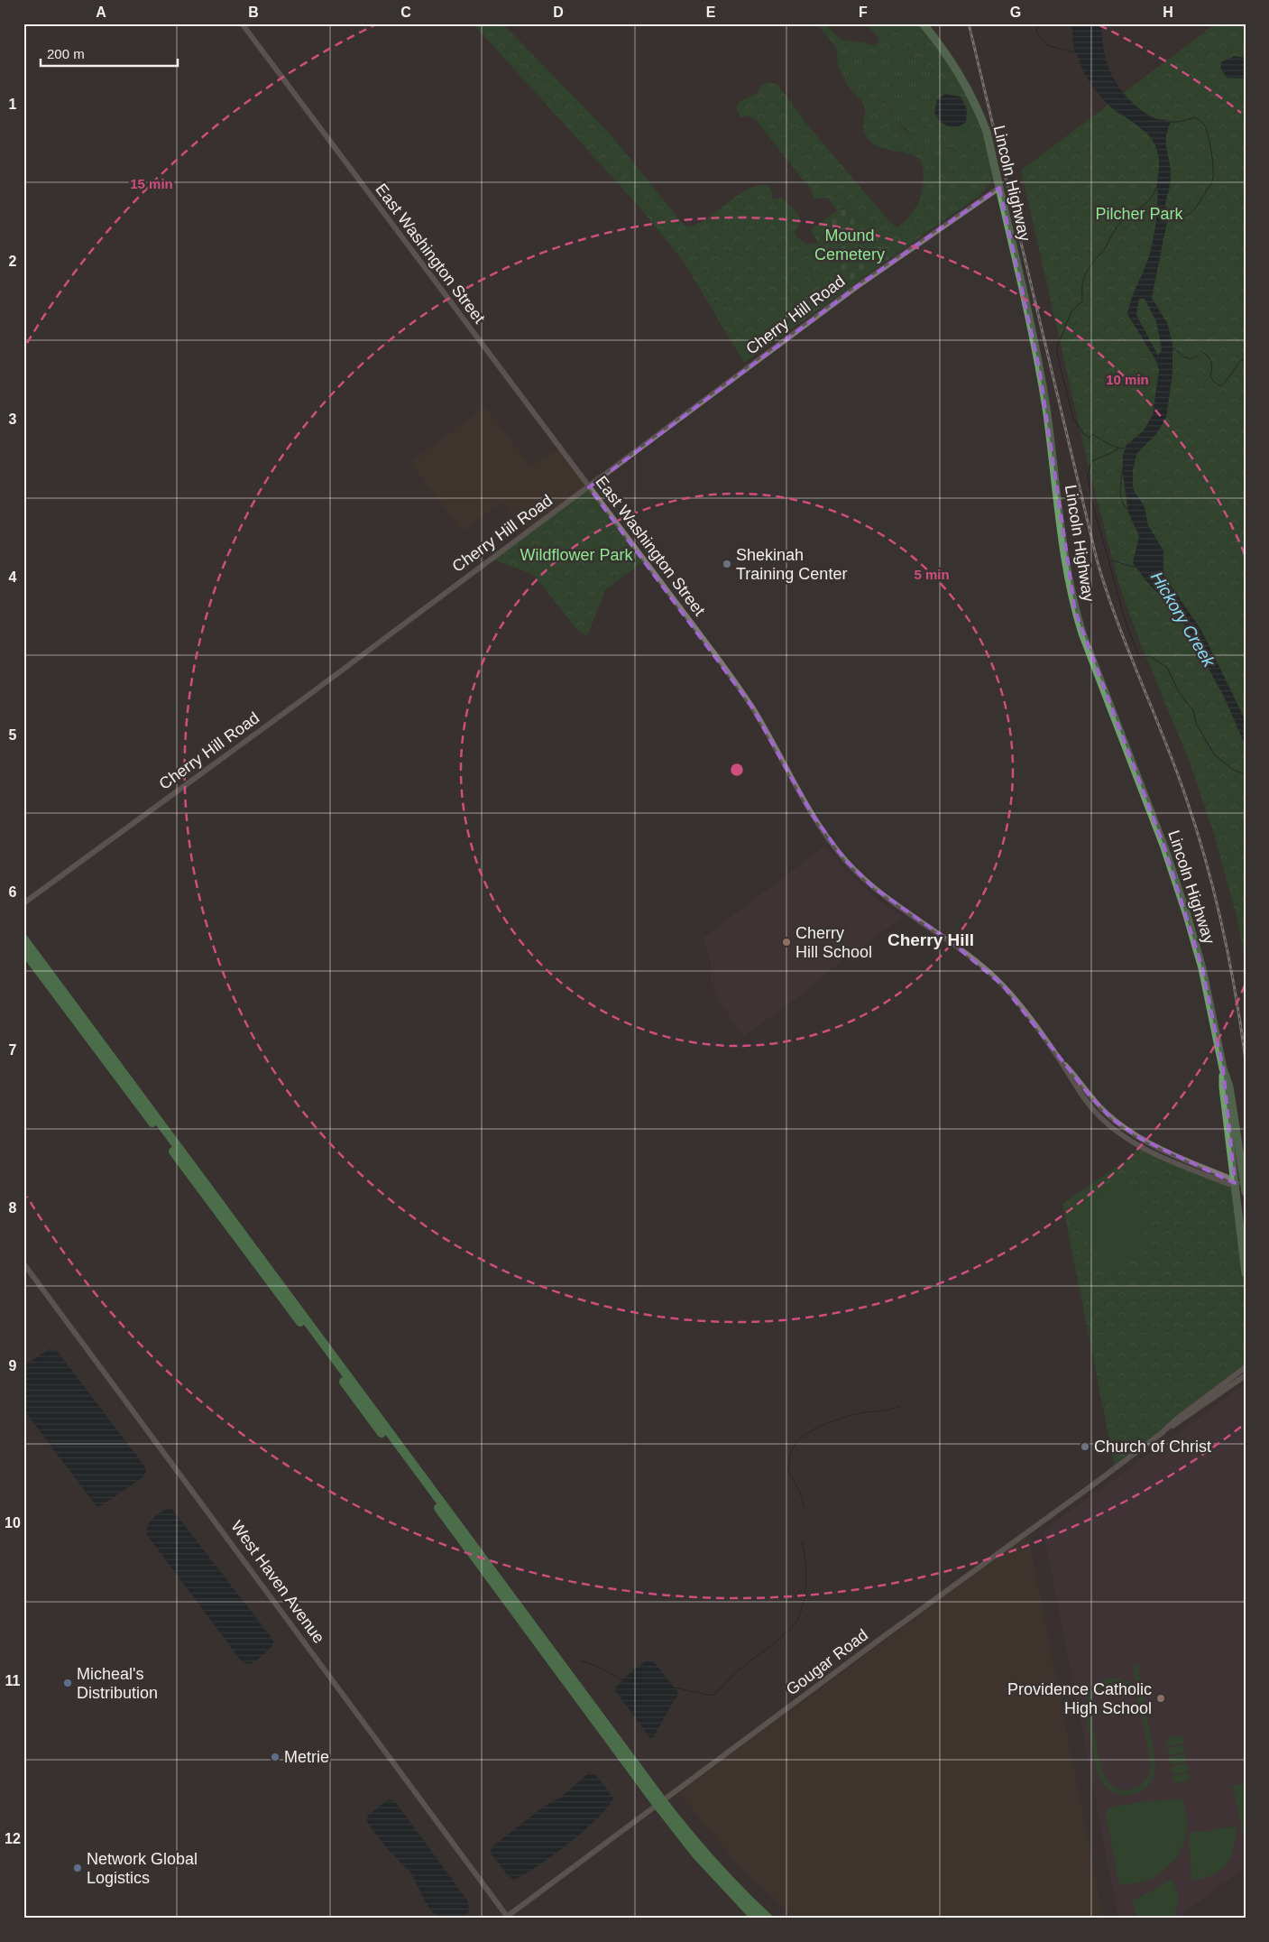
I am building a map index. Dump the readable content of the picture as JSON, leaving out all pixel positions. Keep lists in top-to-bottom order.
{
  "streets": {
    "main road": ["Lincoln Highway"],
    "street": [
      "East Washington Street",
      "Cherry Hill Road",
      "West Haven Avenue",
      "Gougar Road"
    ]
  },
  "crossings": [
    ["Lincoln Highway", "East Washington Street"],
    ["Lincoln Highway", "Cherry Hill Road"],
    ["East Washington Street", "Cherry Hill Road"],
    ["West Haven Avenue", "Gougar Road"]
  ],
  "districts": ["Cherry Hill"],
  "water": ["Hickory Creek"],
  "parks": ["Pilcher Park", "Mound Cemetery", "Wildflower Park"],
  "places": [
    "Shekinah Training Center",
    "Cherry Hill School",
    "Church of Christ",
    "Micheal's Distribution",
    "Providence Catholic High School",
    "Metrie",
    "Network Global Logistics"
  ],
  "scale_bar": "200 m",
  "grid": {
    "columns": [
      "A",
      "B",
      "C",
      "D",
      "E",
      "F",
      "G",
      "H"
    ],
    "rows": [
      "1",
      "2",
      "3",
      "4",
      "5",
      "6",
      "7",
      "8",
      "9",
      "10",
      "11",
      "12"
    ]
  },
  "rings": ["15 min", "10 min", "5 min"]
}
